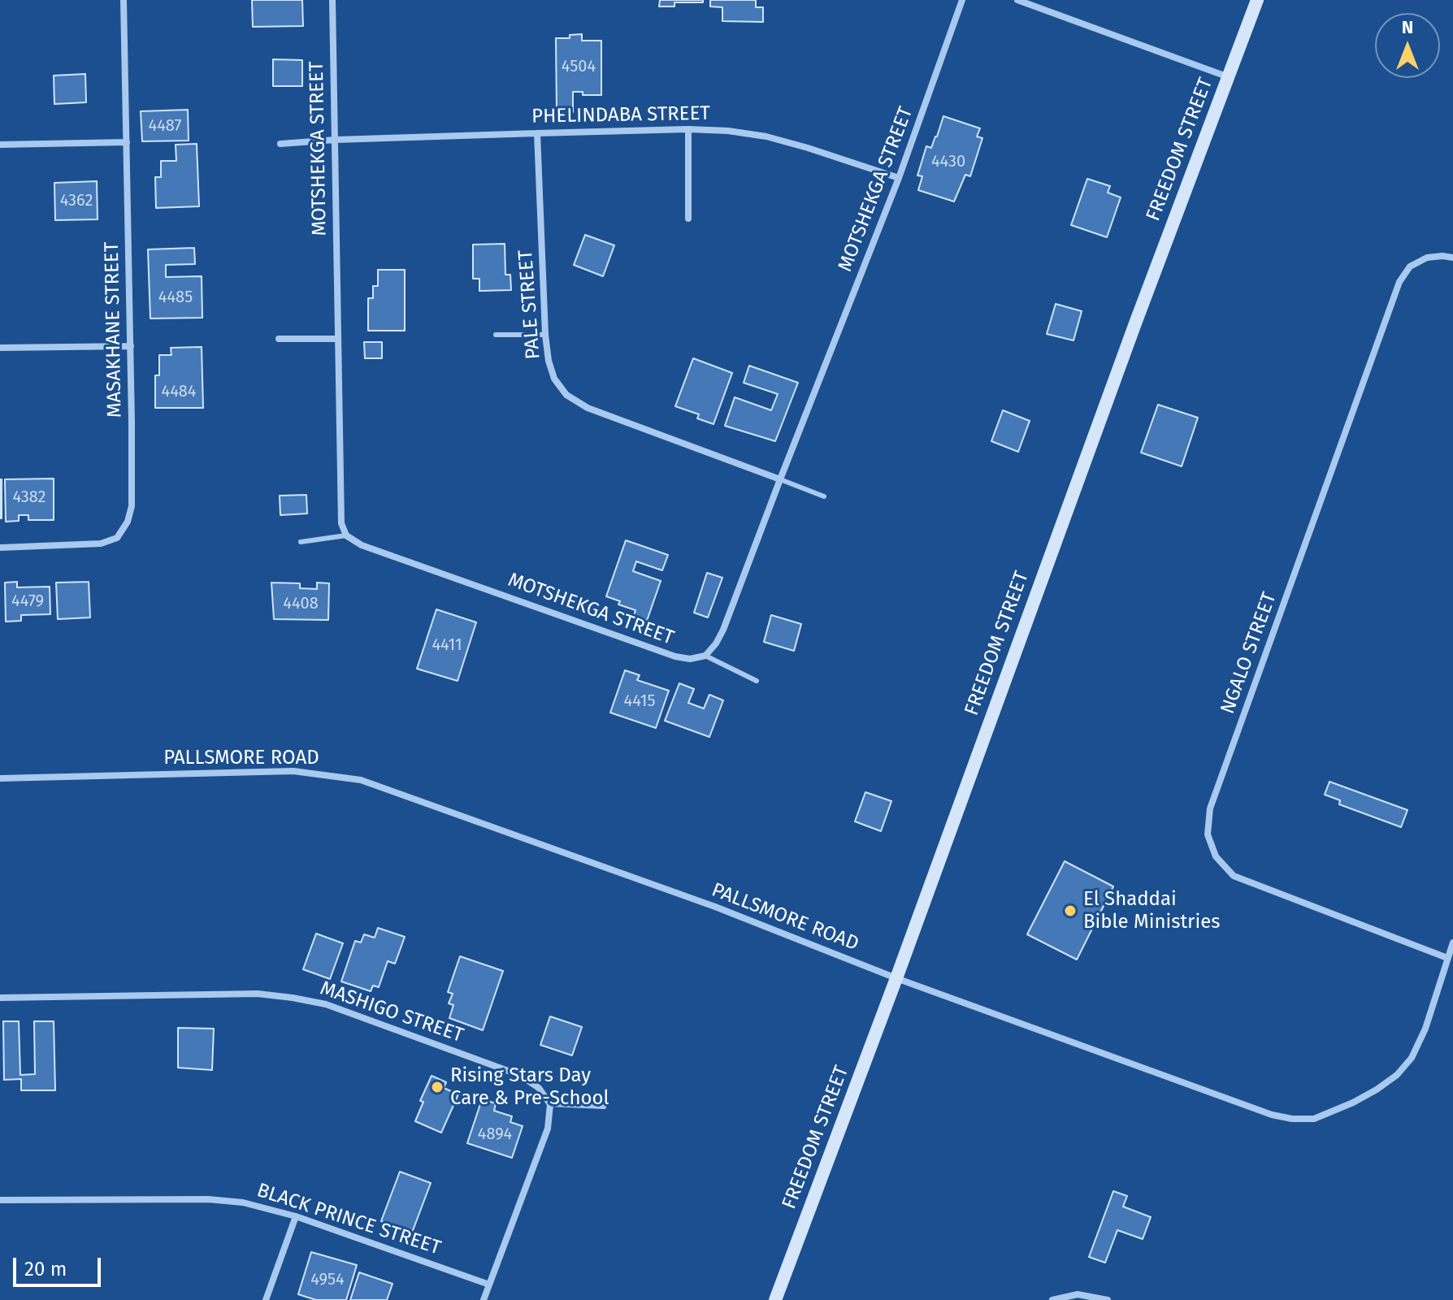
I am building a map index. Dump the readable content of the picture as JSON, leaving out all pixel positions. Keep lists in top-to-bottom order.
{
  "streets": {
    "street": [
      "PHELINDABA STREET",
      "MOTSHEKGA STREET",
      "FREEDOM STREET",
      "PALE STREET",
      "MASAKHANE STREET",
      "NGALO STREET",
      "PALLSMORE ROAD",
      "MASHIGO STREET",
      "BLACK PRINCE STREET"
    ]
  },
  "crossings": [
    ["PHELINDABA STREET", "MOTSHEKGA STREET"],
    ["PHELINDABA STREET", "PALE STREET"],
    ["MOTSHEKGA STREET", "PALE STREET"],
    ["FREEDOM STREET", "PALLSMORE ROAD"],
    ["NGALO STREET", "PALLSMORE ROAD"]
  ],
  "places": ["El Shaddai Bible Ministries", "Rising Stars Day Care & Pre-School"],
  "house_numbers": [
    "4504",
    "4487",
    "4430",
    "4362",
    "4485",
    "4484",
    "4382",
    "4479",
    "4408",
    "4411",
    "4415",
    "4894",
    "4954"
  ],
  "scale_bar": "20 m",
  "north": "top"
}
